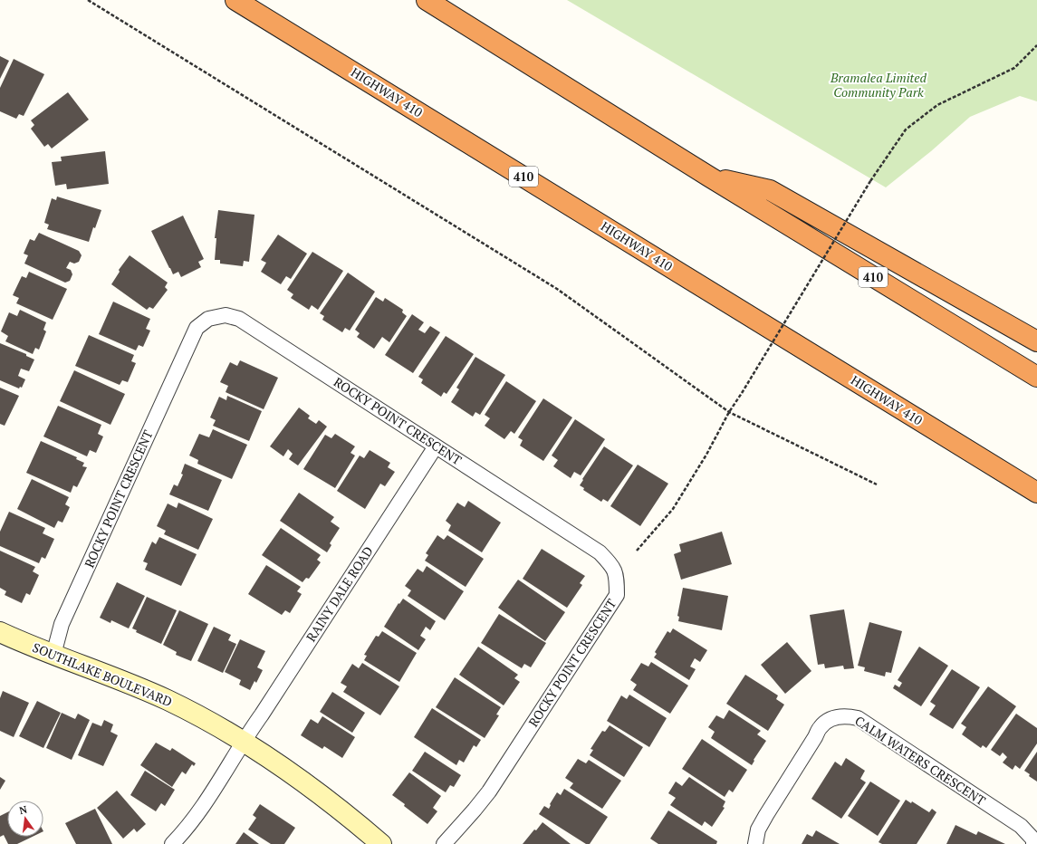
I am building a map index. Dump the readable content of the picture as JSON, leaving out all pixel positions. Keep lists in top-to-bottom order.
{
  "streets": {
    "highway": ["HIGHWAY 410", "410"],
    "street": [
      "ROCKY POINT CRESCENT",
      "RAINY DALE ROAD",
      "SOUTHLAKE BOULEVARD",
      "CALM WATERS CRESCENT"
    ]
  },
  "crossings": [
    ["ROCKY POINT CRESCENT", "RAINY DALE ROAD"],
    ["ROCKY POINT CRESCENT", "SOUTHLAKE BOULEVARD"],
    ["RAINY DALE ROAD", "SOUTHLAKE BOULEVARD"]
  ],
  "parks": ["Bramalea Limited Community Park"],
  "north": "top"
}
